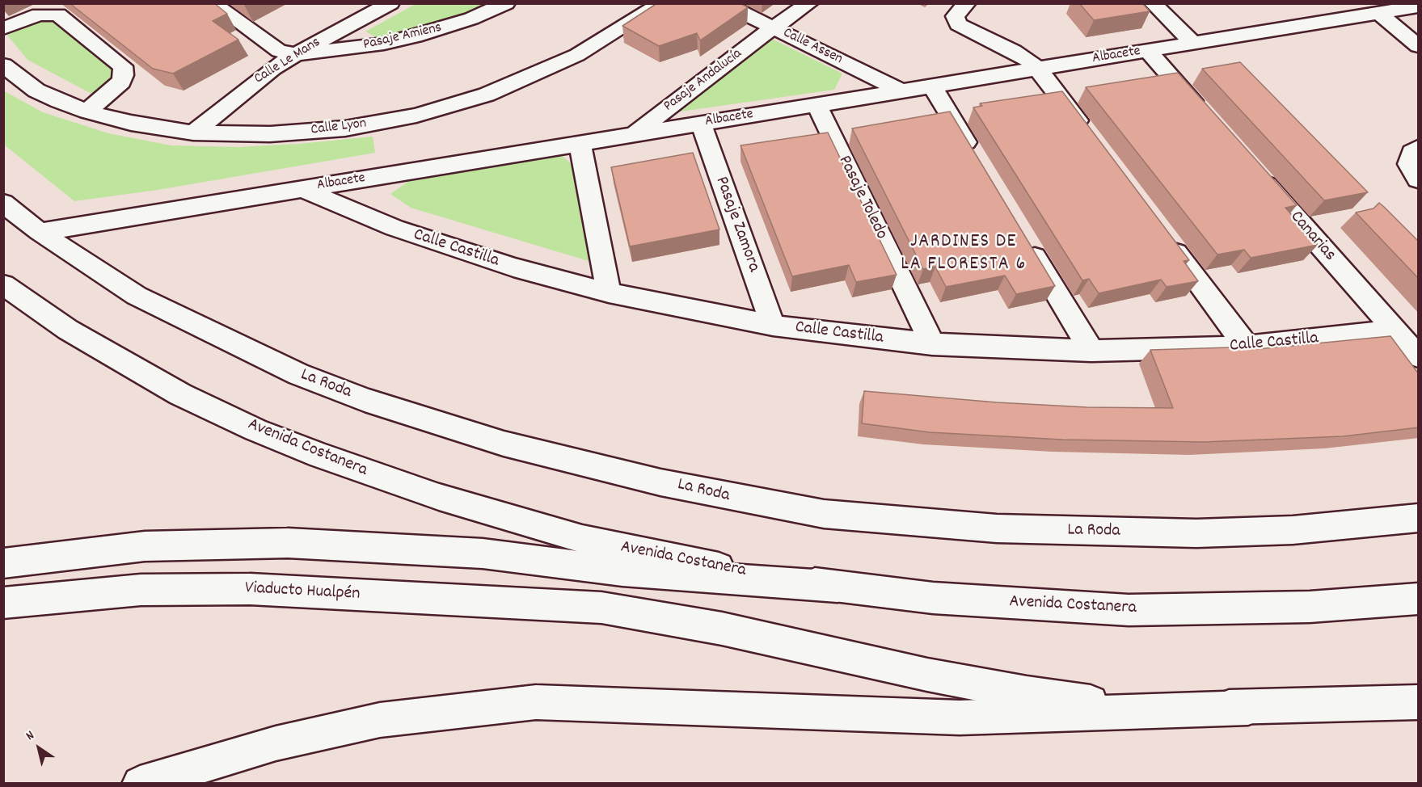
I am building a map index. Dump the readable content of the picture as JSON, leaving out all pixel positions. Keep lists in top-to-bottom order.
{
  "streets": {
    "main road": [
      "Pasaje Amiens",
      "Calle Assen",
      "Albacete",
      "Calle Le Mans",
      "Pasaje Andalucía",
      "Calle Lyon",
      "Pasaje Toledo",
      "Pasaje Zamora",
      "Canarias",
      "Calle Castilla",
      "La Roda",
      "Avenida Costanera",
      "Viaducto Hualpén"
    ]
  },
  "crossings": [
    ["Pasaje Amiens", "Calle Le Mans"],
    ["Calle Assen", "Albacete"],
    ["Calle Assen", "Pasaje Andalucía"],
    ["Albacete", "Pasaje Andalucía"],
    ["Albacete", "Pasaje Toledo"],
    ["Albacete", "Pasaje Zamora"],
    ["Albacete", "Calle Castilla"],
    ["Albacete", "La Roda"],
    ["Calle Le Mans", "Calle Lyon"],
    ["Pasaje Toledo", "Calle Castilla"],
    ["Pasaje Zamora", "Calle Castilla"],
    ["Canarias", "Calle Castilla"]
  ],
  "districts": ["JARDINES DE LA FLORESTA 6"],
  "north": "top left"
}
